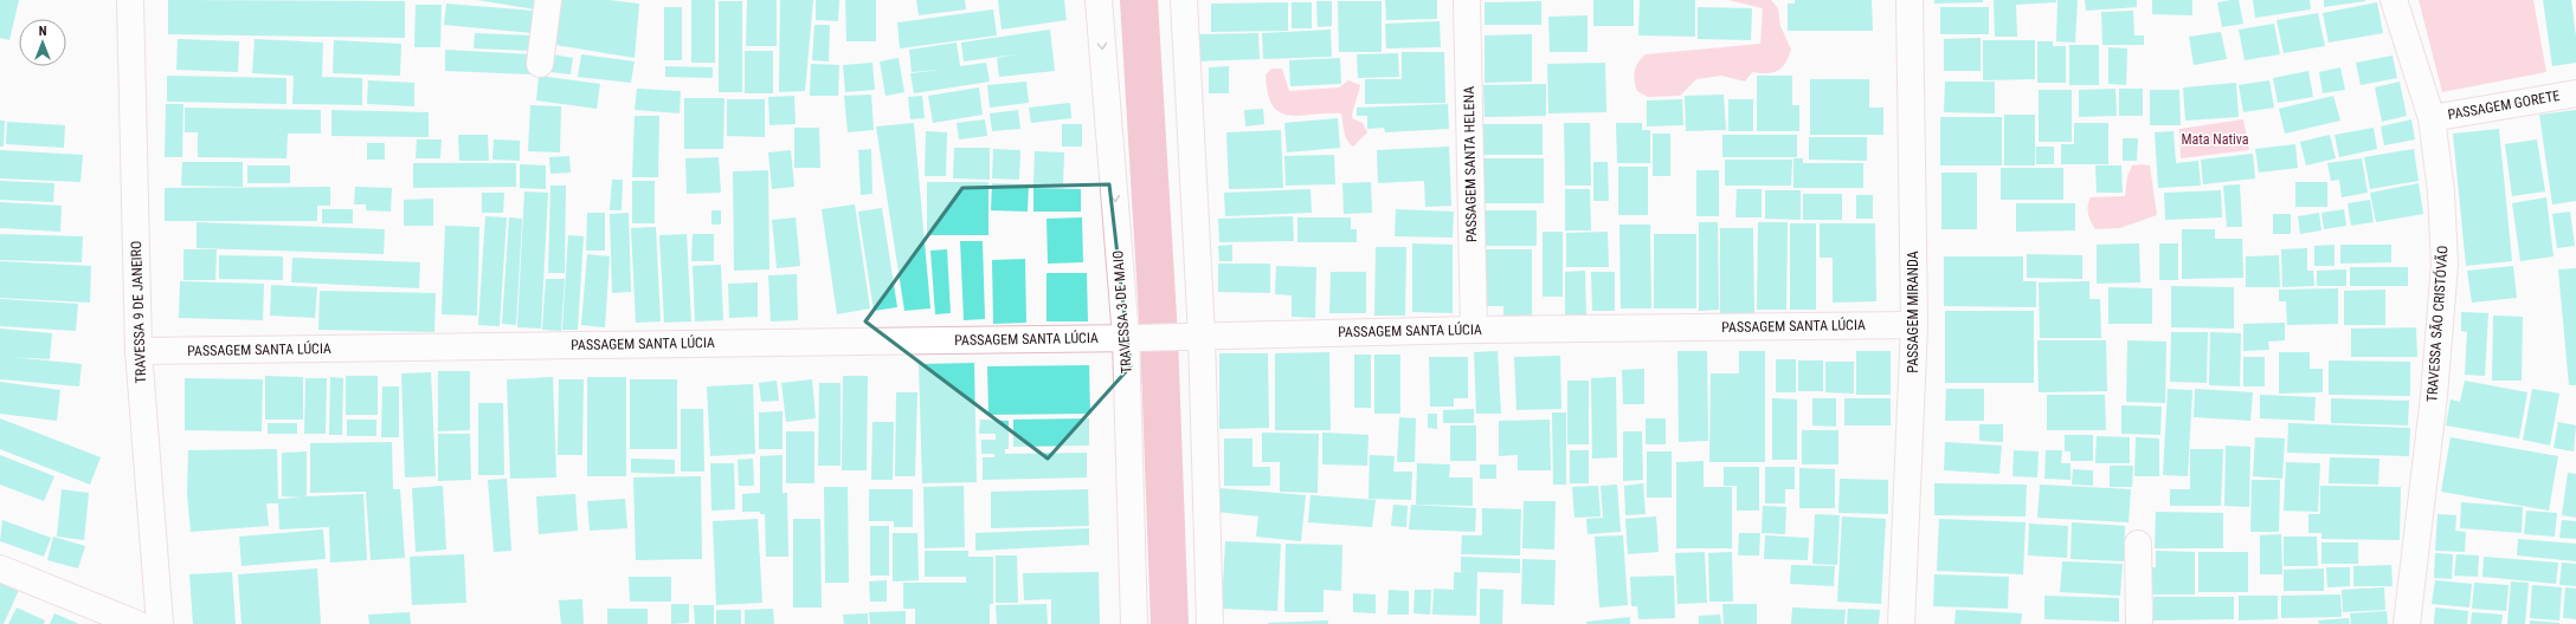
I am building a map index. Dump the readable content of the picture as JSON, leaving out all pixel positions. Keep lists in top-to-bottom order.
{
  "streets": {
    "street": [
      "PASSAGEM GORETE",
      "PASSAGEM SANTA HELENA",
      "TRAVESSA 9 DE JANEIRO",
      "TRAVESSA 3 DE MAIO",
      "PASSAGEM MIRANDA",
      "TRAVESSA SÃO CRISTÓVÃO",
      "PASSAGEM SANTA LÚCIA"
    ]
  },
  "crossings": [
    ["PASSAGEM GORETE", "TRAVESSA SÃO CRISTÓVÃO"],
    ["PASSAGEM SANTA HELENA", "PASSAGEM SANTA LÚCIA"],
    ["TRAVESSA 9 DE JANEIRO", "PASSAGEM SANTA LÚCIA"],
    ["TRAVESSA 3 DE MAIO", "PASSAGEM SANTA LÚCIA"],
    ["PASSAGEM MIRANDA", "PASSAGEM SANTA LÚCIA"]
  ],
  "parks": ["Mata Nativa"],
  "north": "top"
}
